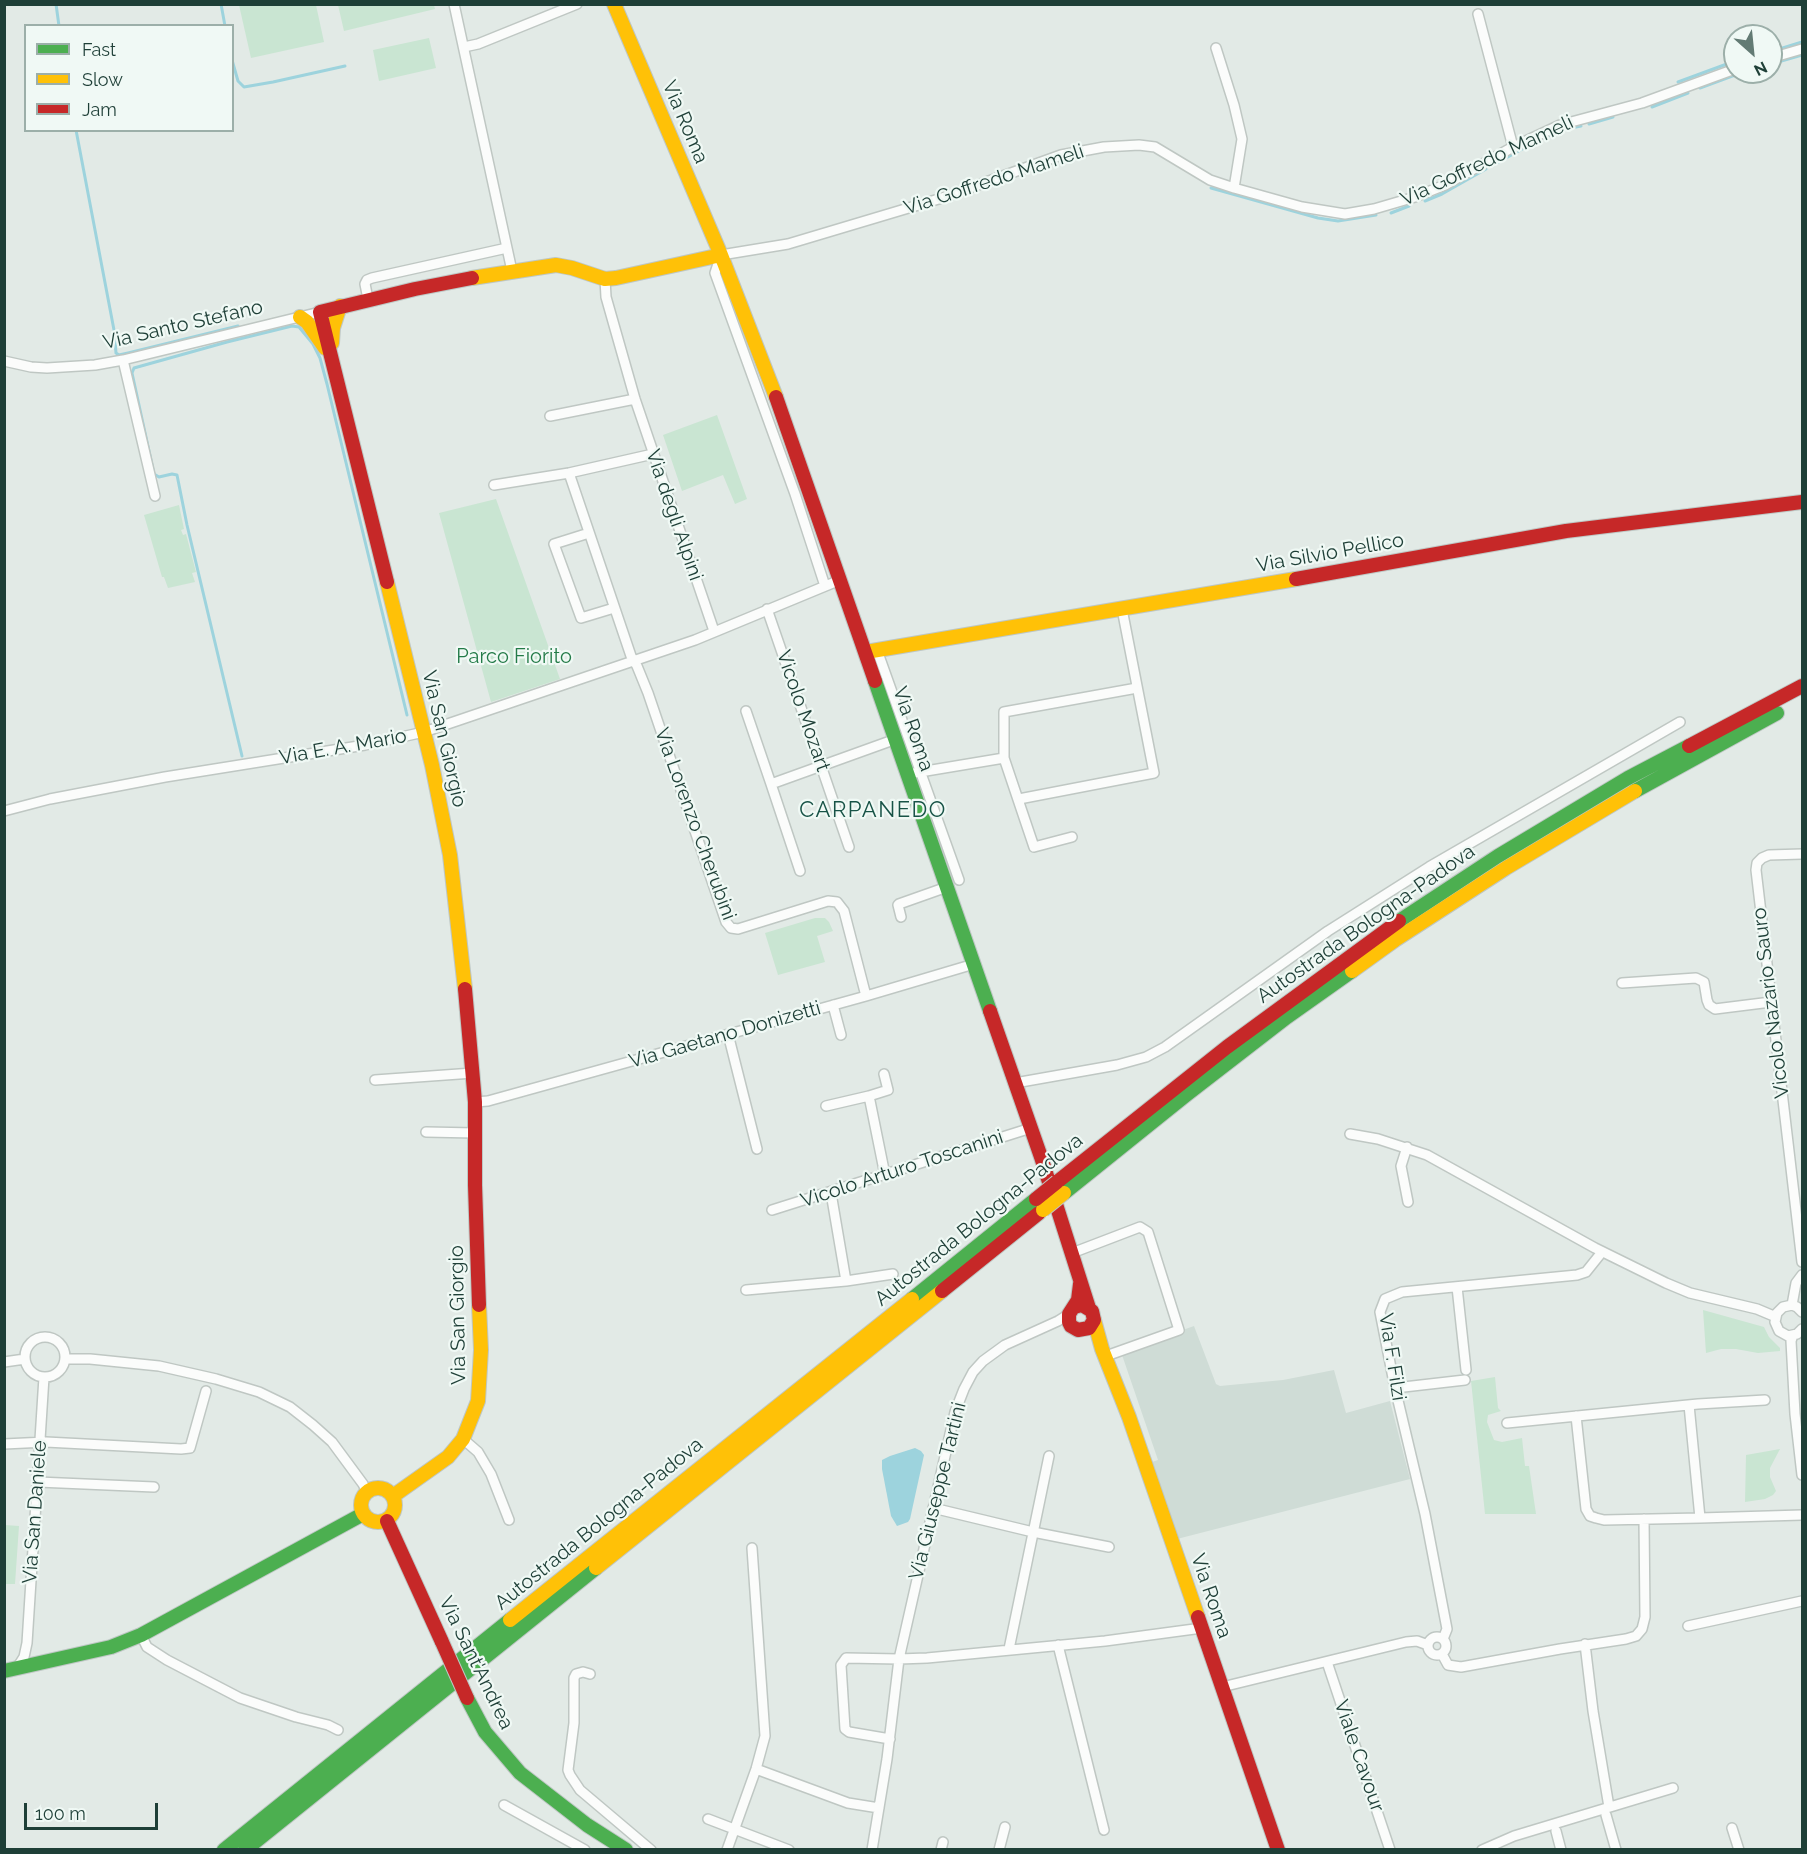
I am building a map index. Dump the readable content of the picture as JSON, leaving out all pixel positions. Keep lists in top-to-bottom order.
{
  "streets": {
    "main road": [
      "Via Roma",
      "Via Santo Stefano",
      "Via Silvio Pellico",
      "Via San Giorgio",
      "Autostrada Bologna-Padova",
      "Via Sant'Andrea"
    ],
    "street": [
      "Via Goffredo Mameli",
      "Via degli Alpini",
      "Vicolo Mozart",
      "Via E. A. Mario",
      "Via Lorenzo Cherubini",
      "Vicolo Nazario Sauro",
      "Via Gaetano Donizetti",
      "Vicolo Arturo Toscanini",
      "Via F. Filzi",
      "Via Giuseppe Tartini",
      "Via San Daniele",
      "Viale Cavour"
    ]
  },
  "crossings": [
    ["Via Roma", "Via Goffredo Mameli"],
    ["Via Roma", "Via Santo Stefano"],
    ["Via Roma", "Via Silvio Pellico"],
    ["Via Roma", "Via E. A. Mario"],
    ["Via Roma", "Via Gaetano Donizetti"],
    ["Via Roma", "Vicolo Arturo Toscanini"],
    ["Via Roma", "Via Giuseppe Tartini"],
    ["Via Goffredo Mameli", "Via Santo Stefano"],
    ["Via Santo Stefano", "Via degli Alpini"],
    ["Via Santo Stefano", "Via San Giorgio"],
    ["Via degli Alpini", "Via E. A. Mario"],
    ["Vicolo Mozart", "Via E. A. Mario"],
    ["Via San Giorgio", "Via E. A. Mario"],
    ["Via San Giorgio", "Via Gaetano Donizetti"],
    ["Via San Giorgio", "Via Sant'Andrea"],
    ["Via E. A. Mario", "Via Lorenzo Cherubini"],
    ["Via Lorenzo Cherubini", "Via Gaetano Donizetti"]
  ],
  "districts": ["CARPANEDO"],
  "parks": ["Parco Fiorito"],
  "legend": ["Fast", "Slow", "Jam"],
  "scale_bar": "100 m",
  "north": "bottom right"
}
